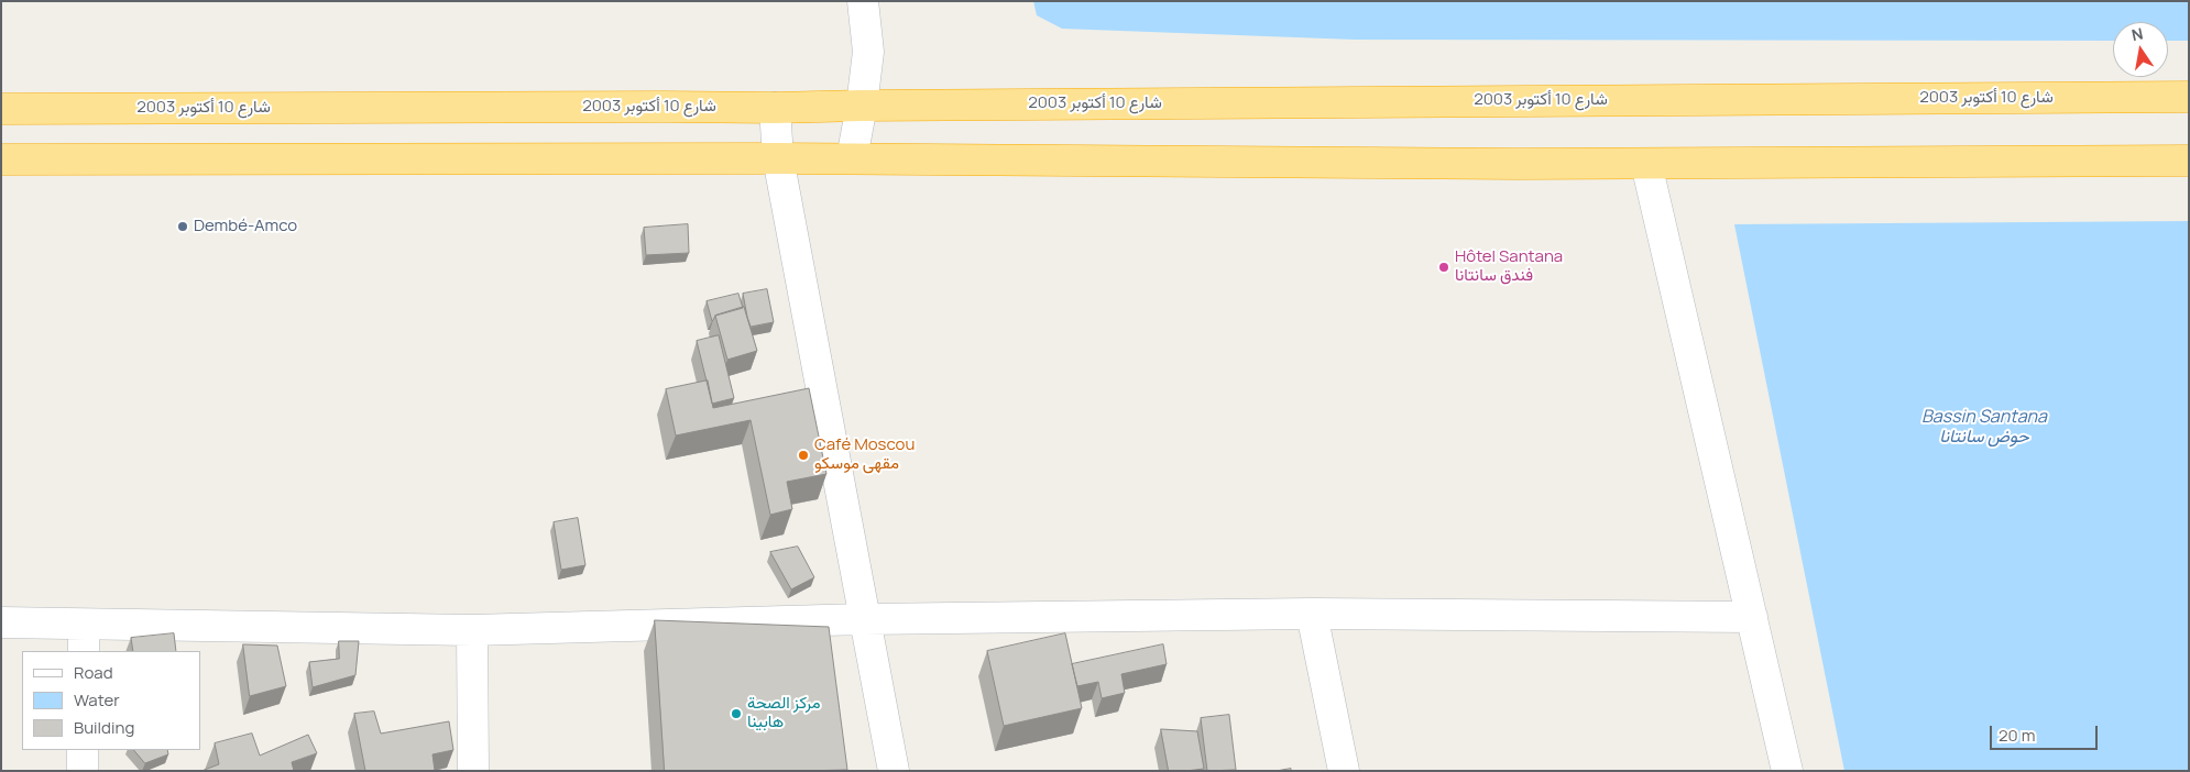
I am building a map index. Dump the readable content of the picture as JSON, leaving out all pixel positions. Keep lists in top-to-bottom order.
{
  "streets": {
    "highway": ["شارع 10 أكتوبر 2003"]
  },
  "water": ["Bassin Santana حوض سانتانا"],
  "places": [
    "Dembé-Amco",
    "Hôtel Santana فندق سانتانا",
    "Café Moscou مقهى موسكو",
    "مركز الصحة هابينا"
  ],
  "legend": ["Road", "Water", "Building"],
  "scale_bar": "20 m",
  "north": "top"
}
